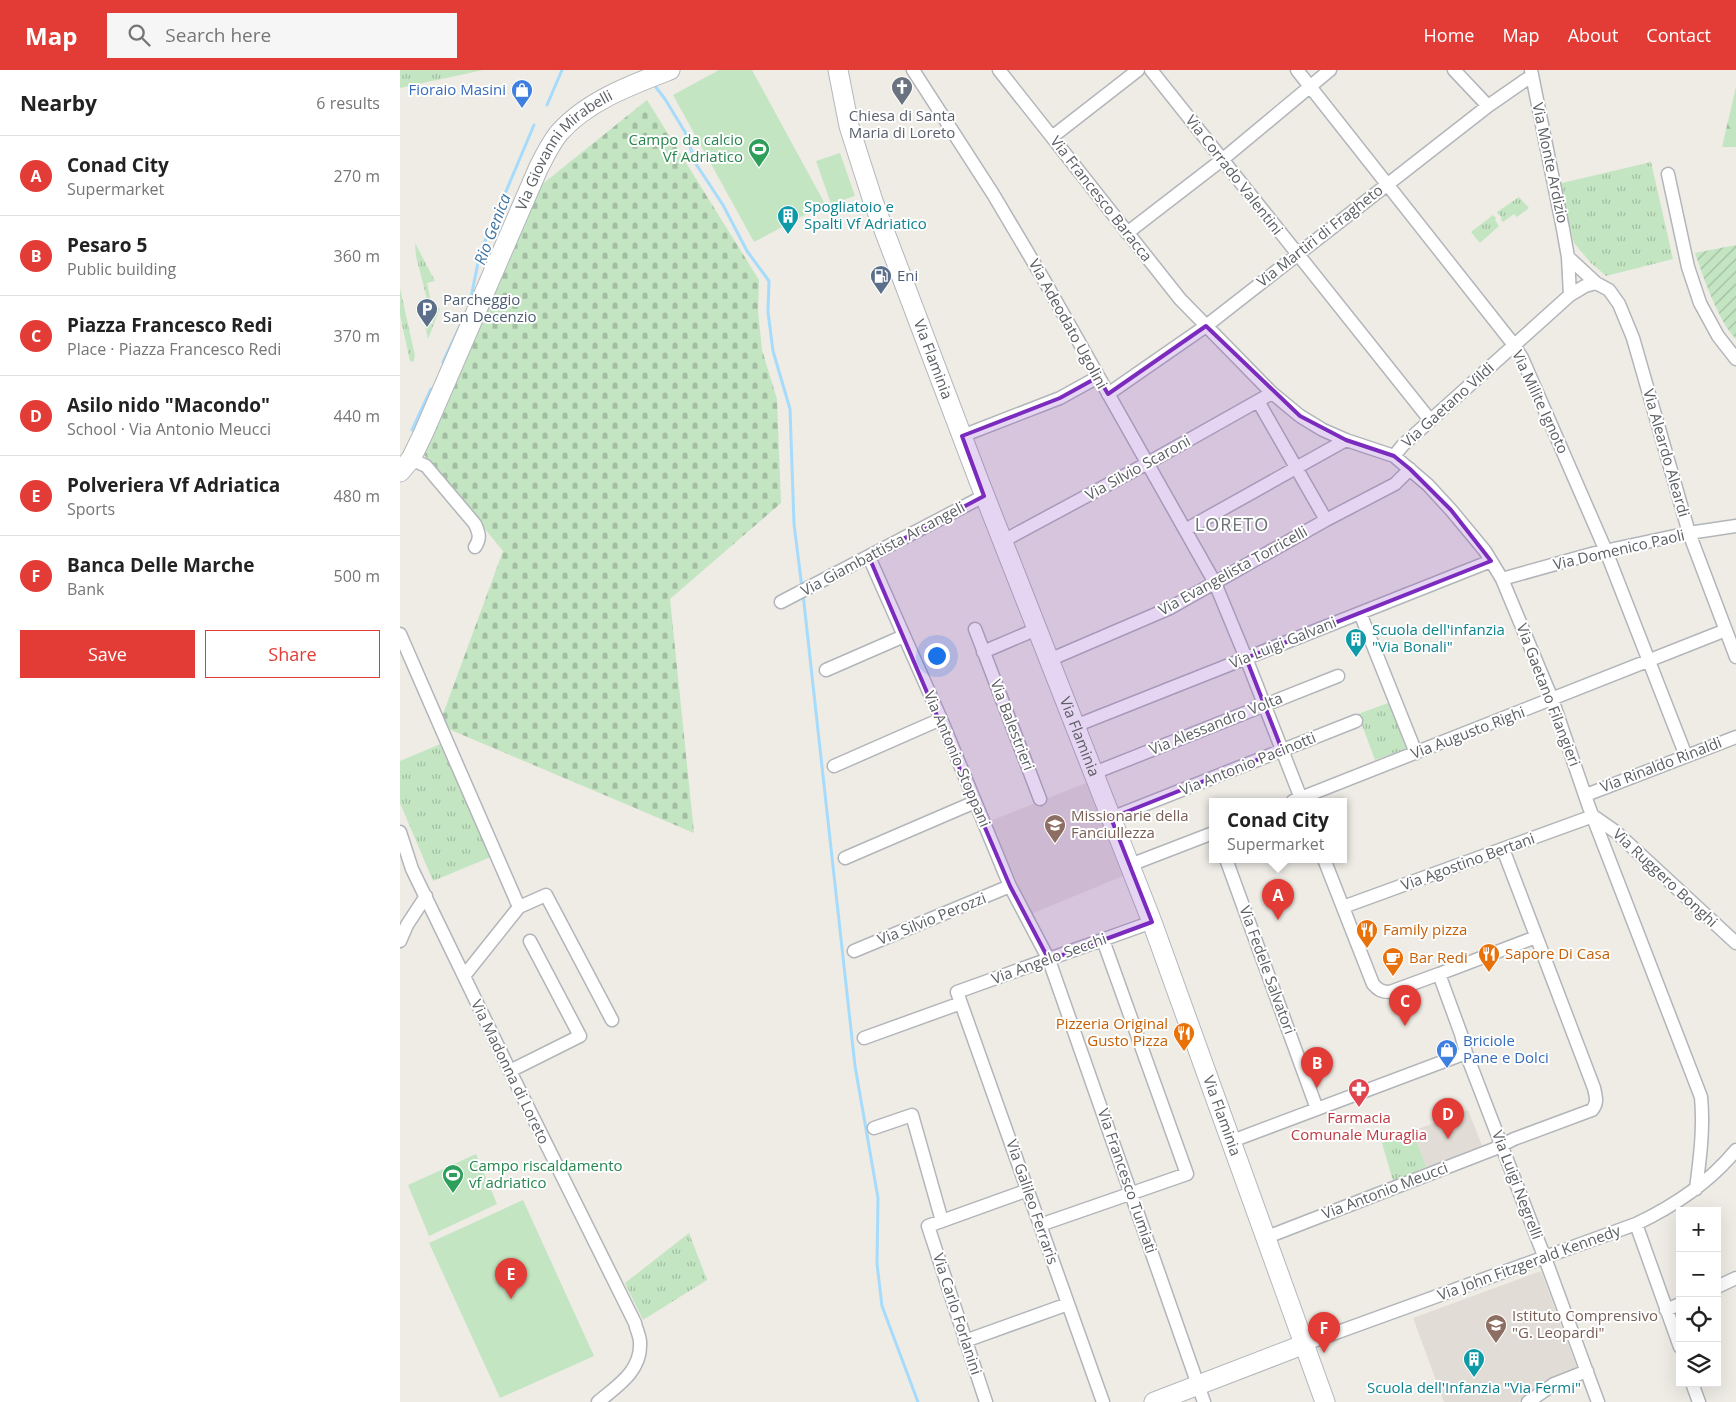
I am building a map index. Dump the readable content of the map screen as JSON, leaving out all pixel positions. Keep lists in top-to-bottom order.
{
  "streets": {
    "street": [
      "Via Giovanni Mirabelli",
      "Via Monte Ardizio",
      "Via Corrado Valentini",
      "Via Francesco Baracca",
      "Via Martiri di Fragheto",
      "Via Adeodato Ugolini",
      "Via Flaminia",
      "Via Milite Ignoto",
      "Via Gaetano Vildi",
      "Via Aleardo Aleardi",
      "Via Silvio Scaroni",
      "Via Giambattista Arcangeli",
      "Via Domenico Paoli",
      "Via Evangelista Torricelli",
      "Via Luigi Galvani",
      "Via Gaetano Filangieri",
      "Via Alessandro Volta",
      "Via Balestrieri",
      "Via Augusto Righi",
      "Via Antonio Stoppani",
      "Via Antonio Pacinotti",
      "Via Rinaldo Rinaldi",
      "Via Agostino Bertani",
      "Via Ruggero Bonghi",
      "Via Silvio Perozzi",
      "Via Angelo Secchi",
      "Via Fedele Salvatori",
      "Via Madonna di Loreto",
      "Via Francesco Tumiati",
      "Via Luigi Negrelli",
      "Via Antonio Meucci",
      "Via Galileo Ferraris",
      "Via John Fitzgerald Kennedy",
      "Via Carlo Forlanini"
    ]
  },
  "crossings": [
    ["Via Monte Ardizio", "Via Martiri di Fragheto"],
    ["Via Monte Ardizio", "Via Gaetano Vildi"],
    ["Via Corrado Valentini", "Via Martiri di Fragheto"],
    ["Via Corrado Valentini", "Via Gaetano Vildi"],
    ["Via Francesco Baracca", "Via Martiri di Fragheto"],
    ["Via Francesco Baracca", "Via Gaetano Filangieri"],
    ["Via Martiri di Fragheto", "Via Adeodato Ugolini"],
    ["Via Martiri di Fragheto", "Via Milite Ignoto"],
    ["Via Martiri di Fragheto", "Via Gaetano Filangieri"],
    ["Via Adeodato Ugolini", "Via Silvio Scaroni"],
    ["Via Adeodato Ugolini", "Via Evangelista Torricelli"],
    ["Via Adeodato Ugolini", "Via Luigi Galvani"],
    ["Via Adeodato Ugolini", "Via Alessandro Volta"],
    ["Via Adeodato Ugolini", "Via Antonio Pacinotti"],
    ["Via Flaminia", "Via Silvio Scaroni"],
    ["Via Flaminia", "Via Giambattista Arcangeli"],
    ["Via Flaminia", "Via Evangelista Torricelli"],
    ["Via Flaminia", "Via Luigi Galvani"],
    ["Via Flaminia", "Via Alessandro Volta"],
    ["Via Flaminia", "Via Antonio Pacinotti"],
    ["Via Flaminia", "Via Angelo Secchi"],
    ["Via Flaminia", "Via Antonio Meucci"],
    ["Via Flaminia", "Via John Fitzgerald Kennedy"],
    ["Via Milite Ignoto", "Via Gaetano Vildi"],
    ["Via Milite Ignoto", "Via Domenico Paoli"],
    ["Via Milite Ignoto", "Via Augusto Righi"],
    ["Via Milite Ignoto", "Via Rinaldo Rinaldi"],
    ["Via Gaetano Vildi", "Via Gaetano Filangieri"],
    ["Via Aleardo Aleardi", "Via Domenico Paoli"],
    ["Via Aleardo Aleardi", "Via Augusto Righi"],
    ["Via Silvio Scaroni", "Via Gaetano Filangieri"],
    ["Via Giambattista Arcangeli", "Via Antonio Stoppani"],
    ["Via Domenico Paoli", "Via Gaetano Filangieri"],
    ["Via Evangelista Torricelli", "Via Gaetano Filangieri"],
    ["Via Luigi Galvani", "Via Gaetano Filangieri"],
    ["Via Gaetano Filangieri", "Via Augusto Righi"],
    ["Via Gaetano Filangieri", "Via Rinaldo Rinaldi"],
    ["Via Gaetano Filangieri", "Via Agostino Bertani"],
    ["Via Gaetano Filangieri", "Via Ruggero Bonghi"],
    ["Via Gaetano Filangieri", "Via John Fitzgerald Kennedy"],
    ["Via Antonio Stoppani", "Via Silvio Perozzi"],
    ["Via Antonio Stoppani", "Via Angelo Secchi"],
    ["Via Antonio Stoppani", "Via Francesco Tumiati"],
    ["Via Agostino Bertani", "Via Ruggero Bonghi"],
    ["Via Angelo Secchi", "Via Francesco Tumiati"],
    ["Via Angelo Secchi", "Via Galileo Ferraris"],
    ["Via Luigi Negrelli", "Via Antonio Meucci"],
    ["Via Luigi Negrelli", "Via John Fitzgerald Kennedy"]
  ],
  "districts": ["LORETO"],
  "water": ["Rio Genica"],
  "places": {
    "church": ["Chiesa di Santa Maria di Loreto"],
    "shop": ["Fioraio Masini", "Briciole Pane e Dolci"],
    "sports": ["Campo da calcio Vf Adriatico", "Campo riscaldamento vf adriatico"],
    "building": ["Spogliatoio e Spalti Vf Adriatico", "Scuola dell'infanzia \"Via Bonali\"", "Scuola dell'Infanzia \"Via Fermi\""],
    "fuel station": ["Eni"],
    "parking": ["Parcheggio San Decenzio"],
    "school or university": ["Missionarie della Fanciullezza", "Istituto Comprensivo \"G. Leopardi\""],
    "restaurant": ["Family pizza", "Sapore Di Casa", "Pizzeria Original Gusto Pizza"],
    "cafe": ["Bar Redi"],
    "pharmacy": ["Farmacia Comunale Muraglia"]
  },
  "page": {
    "header": "Map",
    "search": "Search here",
    "nav": [
      "Home",
      "Map",
      "About",
      "Contact"
    ],
    "heading": ["Nearby", "6 results"],
    "list": [
      {
        "mark": "A",
        "name": "Conad City",
        "note": "Supermarket",
        "value": "270 m"
      },
      {
        "mark": "B",
        "name": "Pesaro 5",
        "note": "Public building",
        "value": "360 m"
      },
      {
        "mark": "C",
        "name": "Piazza Francesco Redi",
        "note": "Place · Piazza Francesco Redi",
        "value": "370 m"
      },
      {
        "mark": "D",
        "name": "Asilo nido \"Macondo\"",
        "note": "School · Via Antonio Meucci",
        "value": "440 m"
      },
      {
        "mark": "E",
        "name": "Polveriera Vf Adriatica",
        "note": "Sports",
        "value": "480 m"
      },
      {
        "mark": "F",
        "name": "Banca Delle Marche",
        "note": "Bank",
        "value": "500 m"
      }
    ],
    "buttons": ["Save", "Share"],
    "popup": ["Conad City", "Supermarket"],
    "pins": [
      "A",
      "C",
      "B",
      "D",
      "E",
      "F"
    ],
    "map_buttons": ["+", "−"]
  }
}
